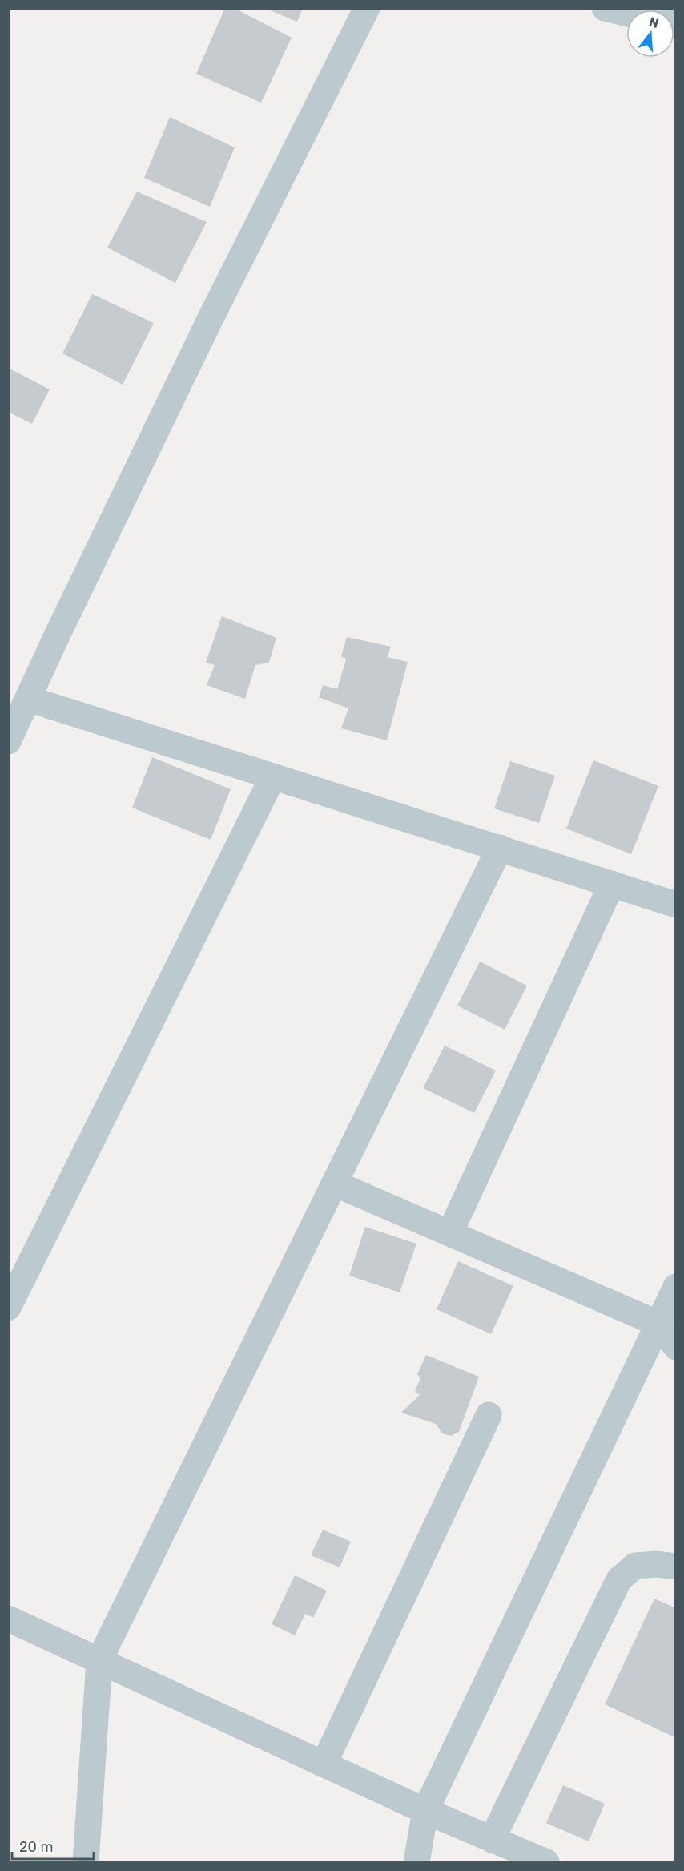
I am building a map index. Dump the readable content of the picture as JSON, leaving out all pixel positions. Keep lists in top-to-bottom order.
{
  "scale_bar": "20 m",
  "north": "top"
}
